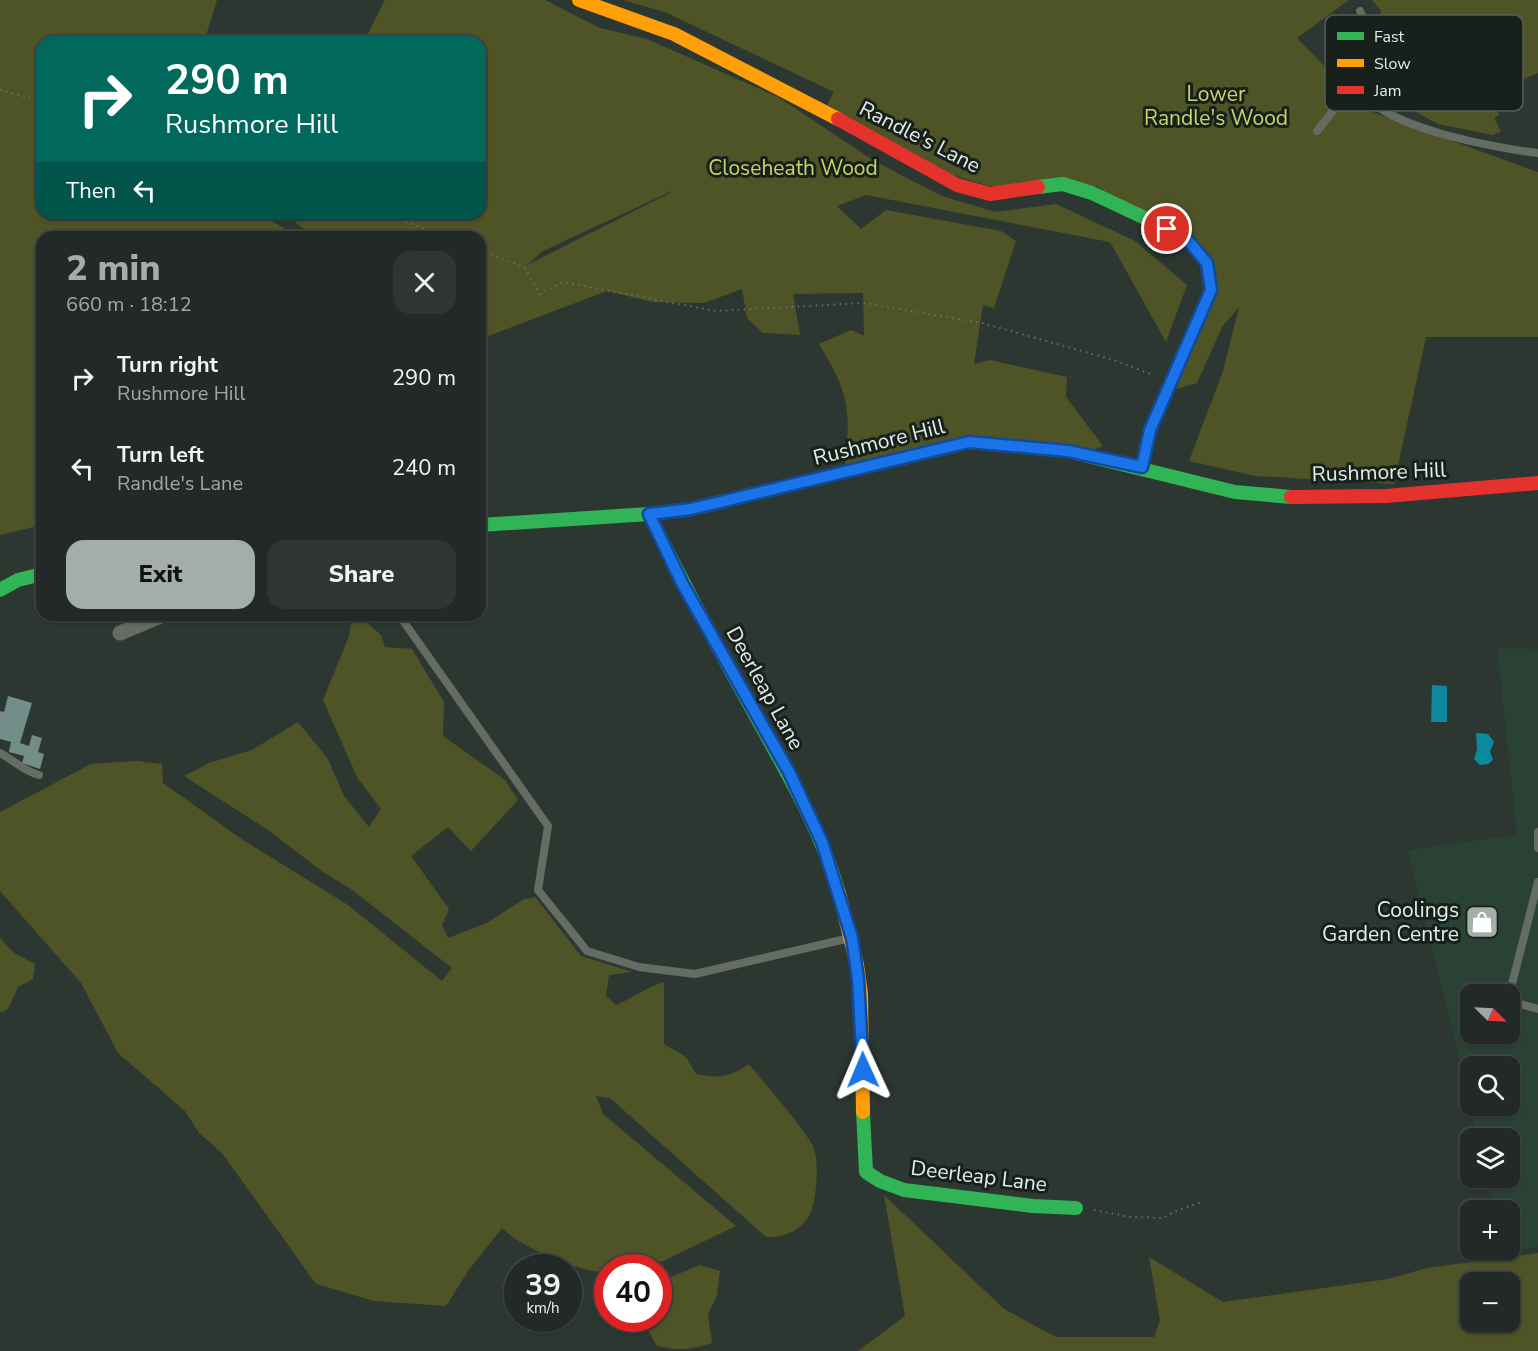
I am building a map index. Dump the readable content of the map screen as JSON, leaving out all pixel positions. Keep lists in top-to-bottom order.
{
  "streets": {
    "street": ["Randle's Lane", "Rushmore Hill", "Deerleap Lane"]
  },
  "crossings": [
    ["Randle's Lane", "Rushmore Hill"],
    ["Rushmore Hill", "Deerleap Lane"]
  ],
  "parks": ["Lower Randle's Wood", "Closeheath Wood"],
  "places": {
    "shop": ["Coolings Garden Centre"]
  },
  "legend": ["Fast", "Slow", "Jam"],
  "north": "bottom right",
  "page": {
    "turn": ["290 m", "Rushmore Hill"],
    "then": "Then",
    "heading": ["2 min", "660 m · 18:12"],
    "list": [
      {
        "name": "Turn right",
        "note": "Rushmore Hill",
        "value": "290 m"
      },
      {
        "name": "Turn left",
        "note": "Randle's Lane",
        "value": "240 m"
      }
    ],
    "buttons": ["Exit", "Share"],
    "map_buttons": ["+", "−"],
    "speed": "39 km/h",
    "limit": "40"
  }
}
